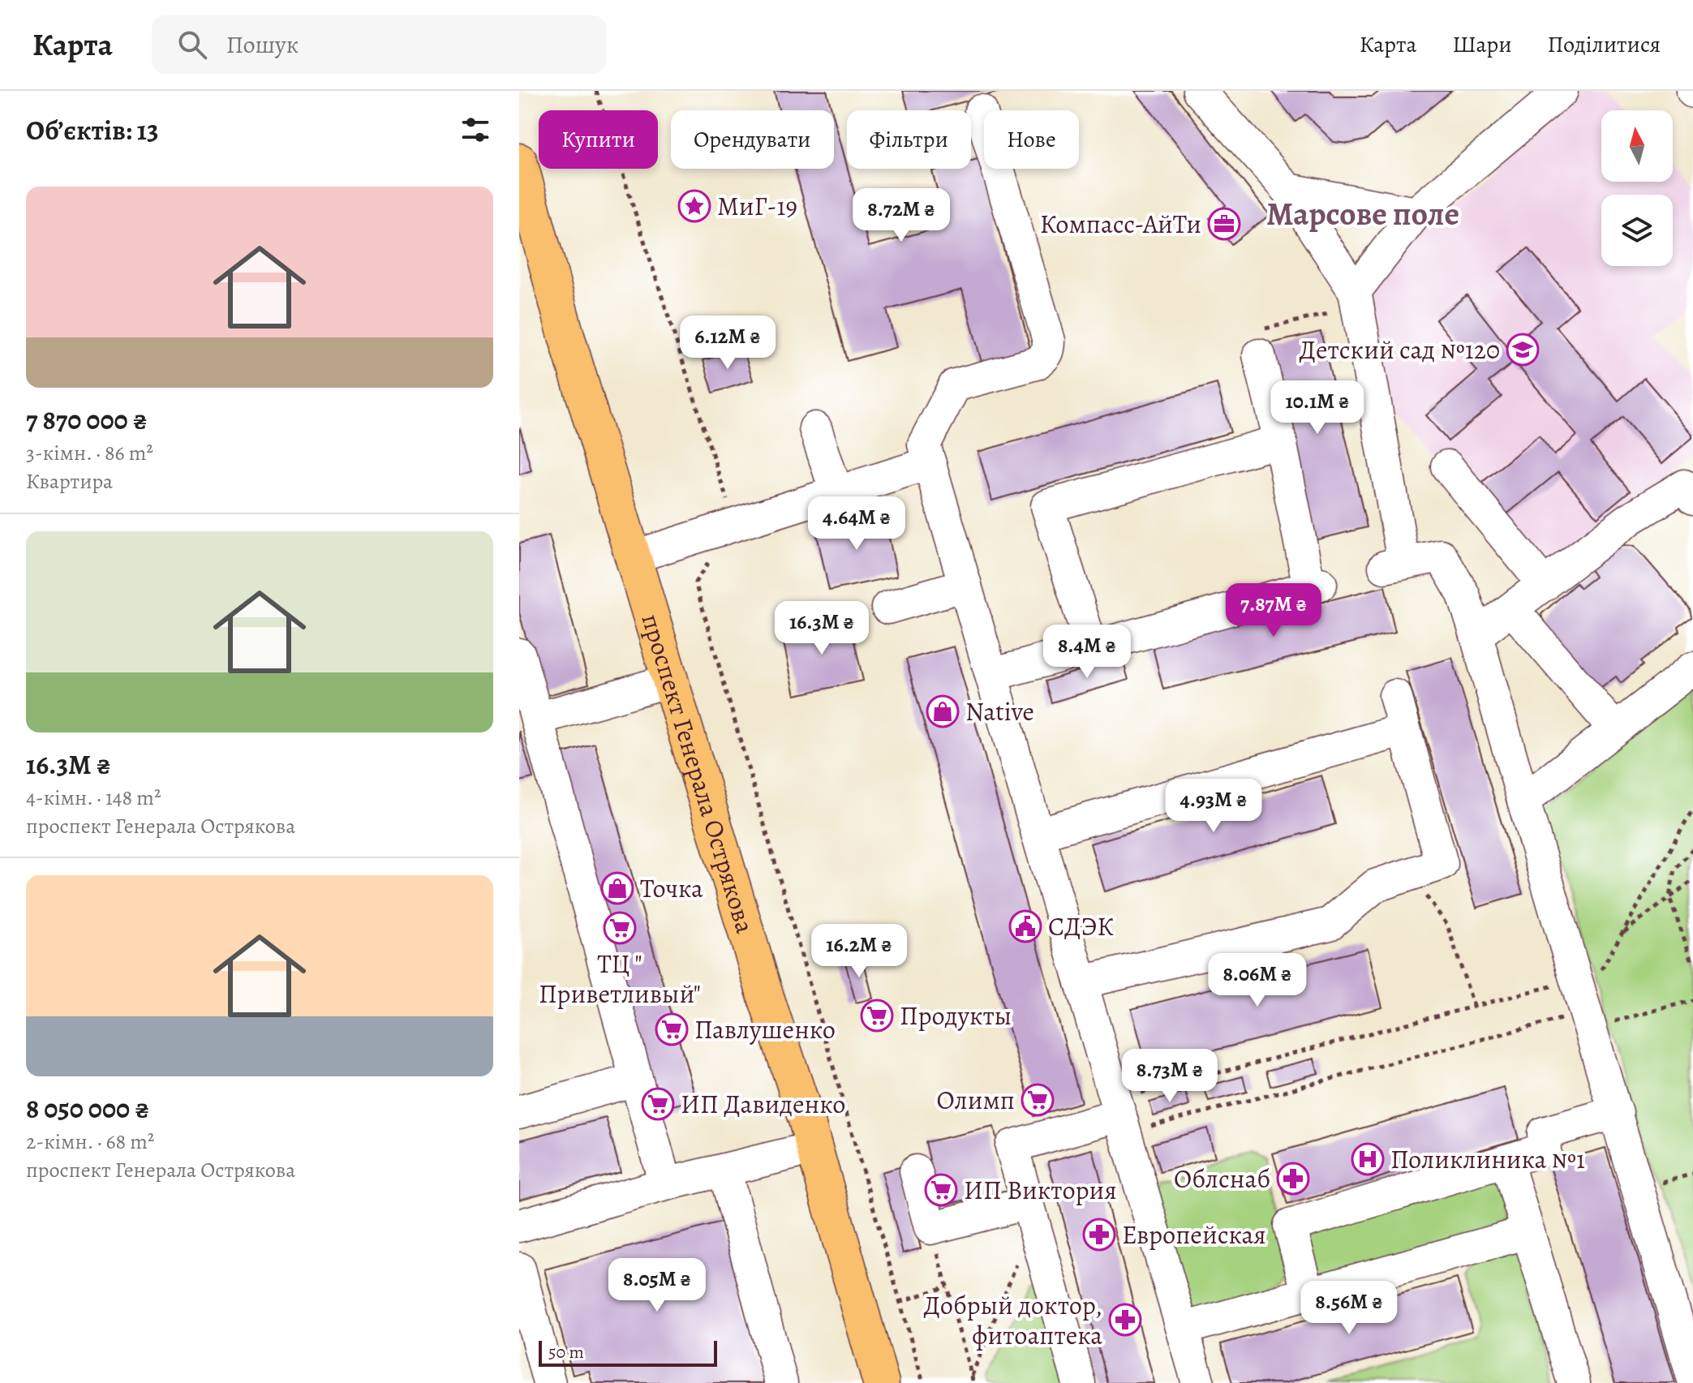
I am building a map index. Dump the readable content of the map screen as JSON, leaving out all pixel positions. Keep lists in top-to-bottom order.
{
  "streets": {
    "main road": ["проспект Генерала Острякова"]
  },
  "districts": ["Марсове поле"],
  "places": {
    "place": ["МиГ-19"],
    "office": ["Компасс-АйТи"],
    "school or university": ["Детский сад №120"],
    "shop": ["Native", "Точка"],
    "public building": ["СДЭК"],
    "supermarket": [
      "ТЦ \" Приветливый\"",
      "Продукты",
      "Павлушенко",
      "Олимп",
      "ИП Давиденко",
      "ИП Виктория"
    ],
    "hospital": ["Поликлиника №1"],
    "pharmacy": ["Облснаб", "Европейская", "Добрый доктор, фитоаптека"]
  },
  "scale_bar": "50 m",
  "north": "top",
  "page": {
    "header": "Карта",
    "search": "Пошук",
    "nav": ["Карта", "Шари", "Поділитися"],
    "heading": "Об’єктів: 13",
    "chip": [
      "Купити",
      "Орендувати",
      "Фільтри",
      "Нове"
    ],
    "list": [
      {
        "name": "7 870 000 ₴",
        "note": "3-кімн. · 86 m² · Квартира"
      },
      {
        "name": "16.3M ₴",
        "note": "4-кімн. · 148 m² · проспект Генерала Острякова"
      },
      {
        "name": "8 050 000 ₴",
        "note": "2-кімн. · 68 m² · проспект Генерала Острякова"
      }
    ],
    "price": [
      "8.72M ₴",
      "6.12M ₴",
      "10.1M ₴",
      "4.64M ₴",
      "7.87M ₴",
      "16.3M ₴",
      "8.4M ₴",
      "4.93M ₴",
      "16.2M ₴",
      "8.06M ₴",
      "8.73M ₴",
      "8.05M ₴",
      "8.56M ₴"
    ],
    "scale": "50 m"
  }
}
